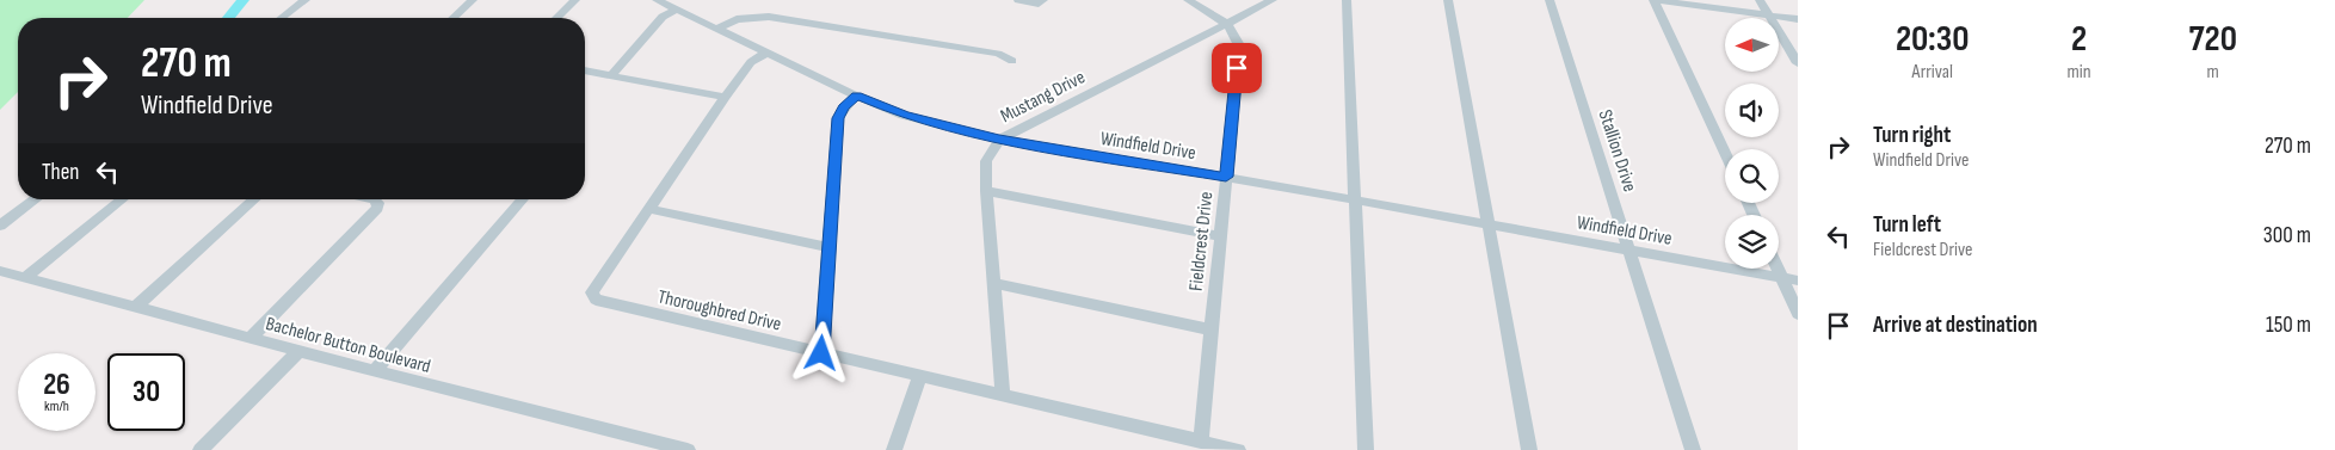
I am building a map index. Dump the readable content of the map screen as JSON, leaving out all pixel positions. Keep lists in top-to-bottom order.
{
  "streets": {
    "street": [
      "Mustang Drive",
      "Windfield Drive",
      "Stallion Drive",
      "Fieldcrest Drive",
      "Thoroughbred Drive",
      "Bachelor Button Boulevard"
    ]
  },
  "crossings": [
    ["Mustang Drive", "Windfield Drive"],
    ["Mustang Drive", "Fieldcrest Drive"],
    ["Mustang Drive", "Thoroughbred Drive"],
    ["Windfield Drive", "Stallion Drive"],
    ["Windfield Drive", "Fieldcrest Drive"],
    ["Windfield Drive", "Thoroughbred Drive"],
    ["Fieldcrest Drive", "Thoroughbred Drive"]
  ],
  "north": "left",
  "page": {
    "eta": [
      "20:30",
      "Arrival",
      "2",
      "min",
      "720",
      "m"
    ],
    "turn": ["270 m", "Windfield Drive"],
    "list": [
      {
        "name": "Turn right",
        "note": "Windfield Drive",
        "value": "270 m"
      },
      {
        "name": "Turn left",
        "note": "Fieldcrest Drive",
        "value": "300 m"
      },
      {
        "name": "Arrive at destination",
        "value": "150 m"
      }
    ],
    "then": "Then",
    "speed": "26 km/h",
    "limit": "30"
  }
}
